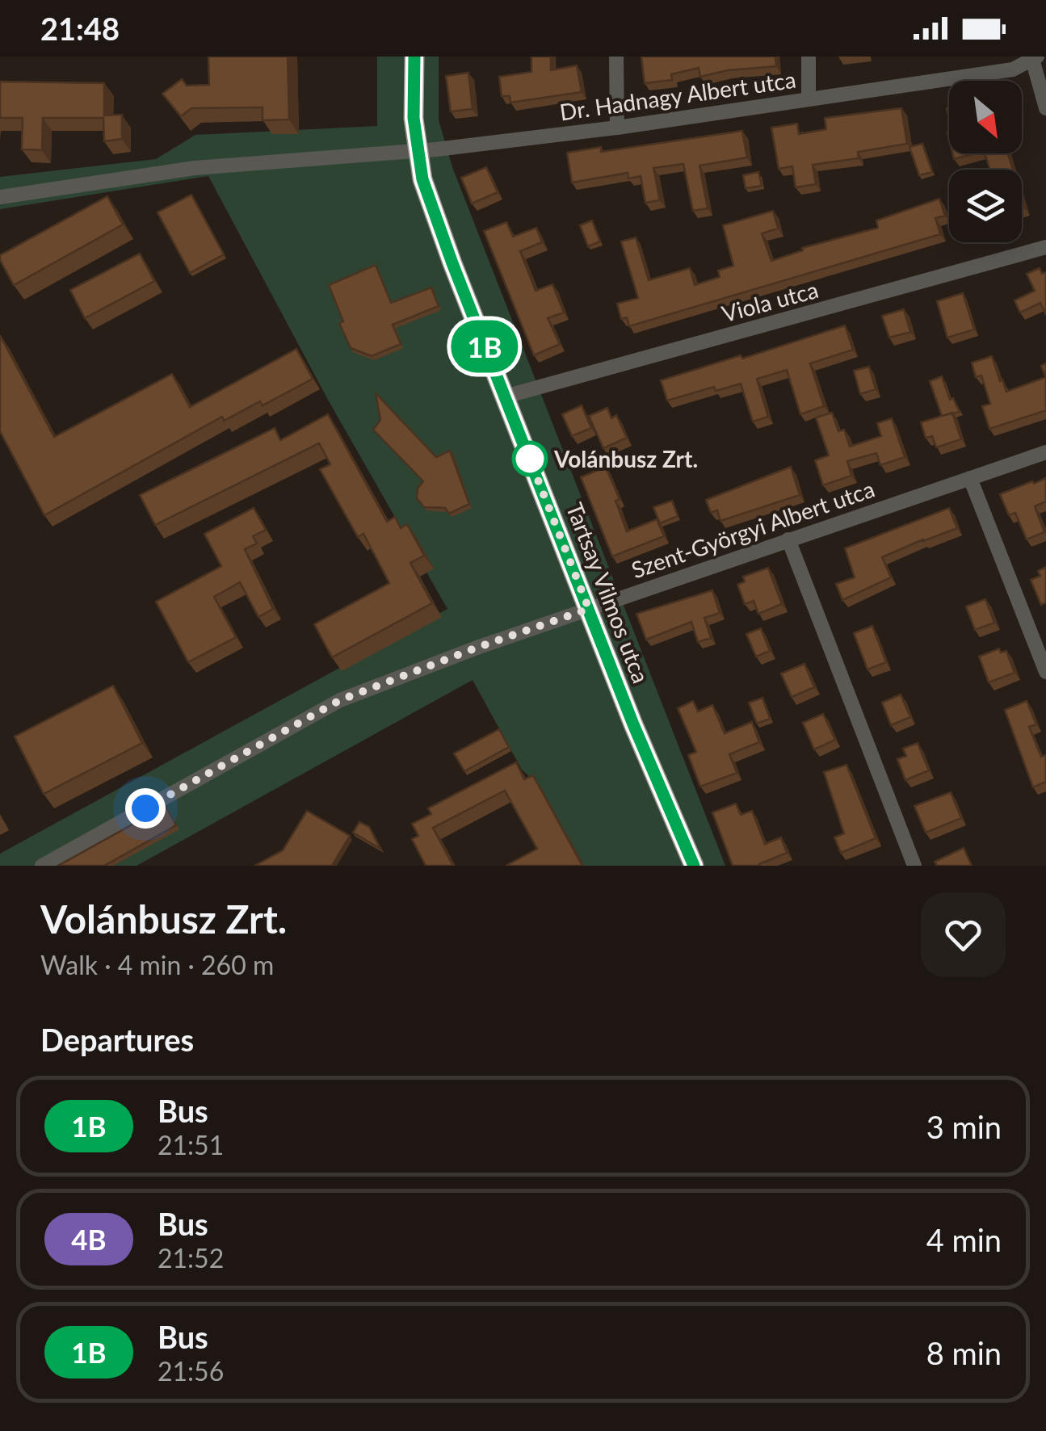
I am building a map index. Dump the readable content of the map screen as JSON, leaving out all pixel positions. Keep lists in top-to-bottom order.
{
  "streets": {
    "main road": ["Tartsay Vilmos utca"],
    "street": ["Dr. Hadnagy Albert utca", "Viola utca", "Szent-Györgyi Albert utca"]
  },
  "crossings": [
    ["Dr. Hadnagy Albert utca", "Tartsay Vilmos utca"],
    ["Viola utca", "Tartsay Vilmos utca"],
    ["Szent-Györgyi Albert utca", "Tartsay Vilmos utca"]
  ],
  "places": ["Volánbusz Zrt."],
  "lines": ["bus line 1B"],
  "north": "bottom right",
  "page": {
    "status": "21:48",
    "on_map": "1B",
    "heading": [
      ["Volánbusz Zrt.", "Walk · 4 min · 260 m"],
      "Departures"
    ],
    "list": [
      {
        "mark": "1B",
        "name": "Bus",
        "note": "21:51",
        "value": "3 min"
      },
      {
        "mark": "4B",
        "name": "Bus",
        "note": "21:52",
        "value": "4 min"
      },
      {
        "mark": "1B",
        "name": "Bus",
        "note": "21:56",
        "value": "8 min"
      }
    ]
  }
}
